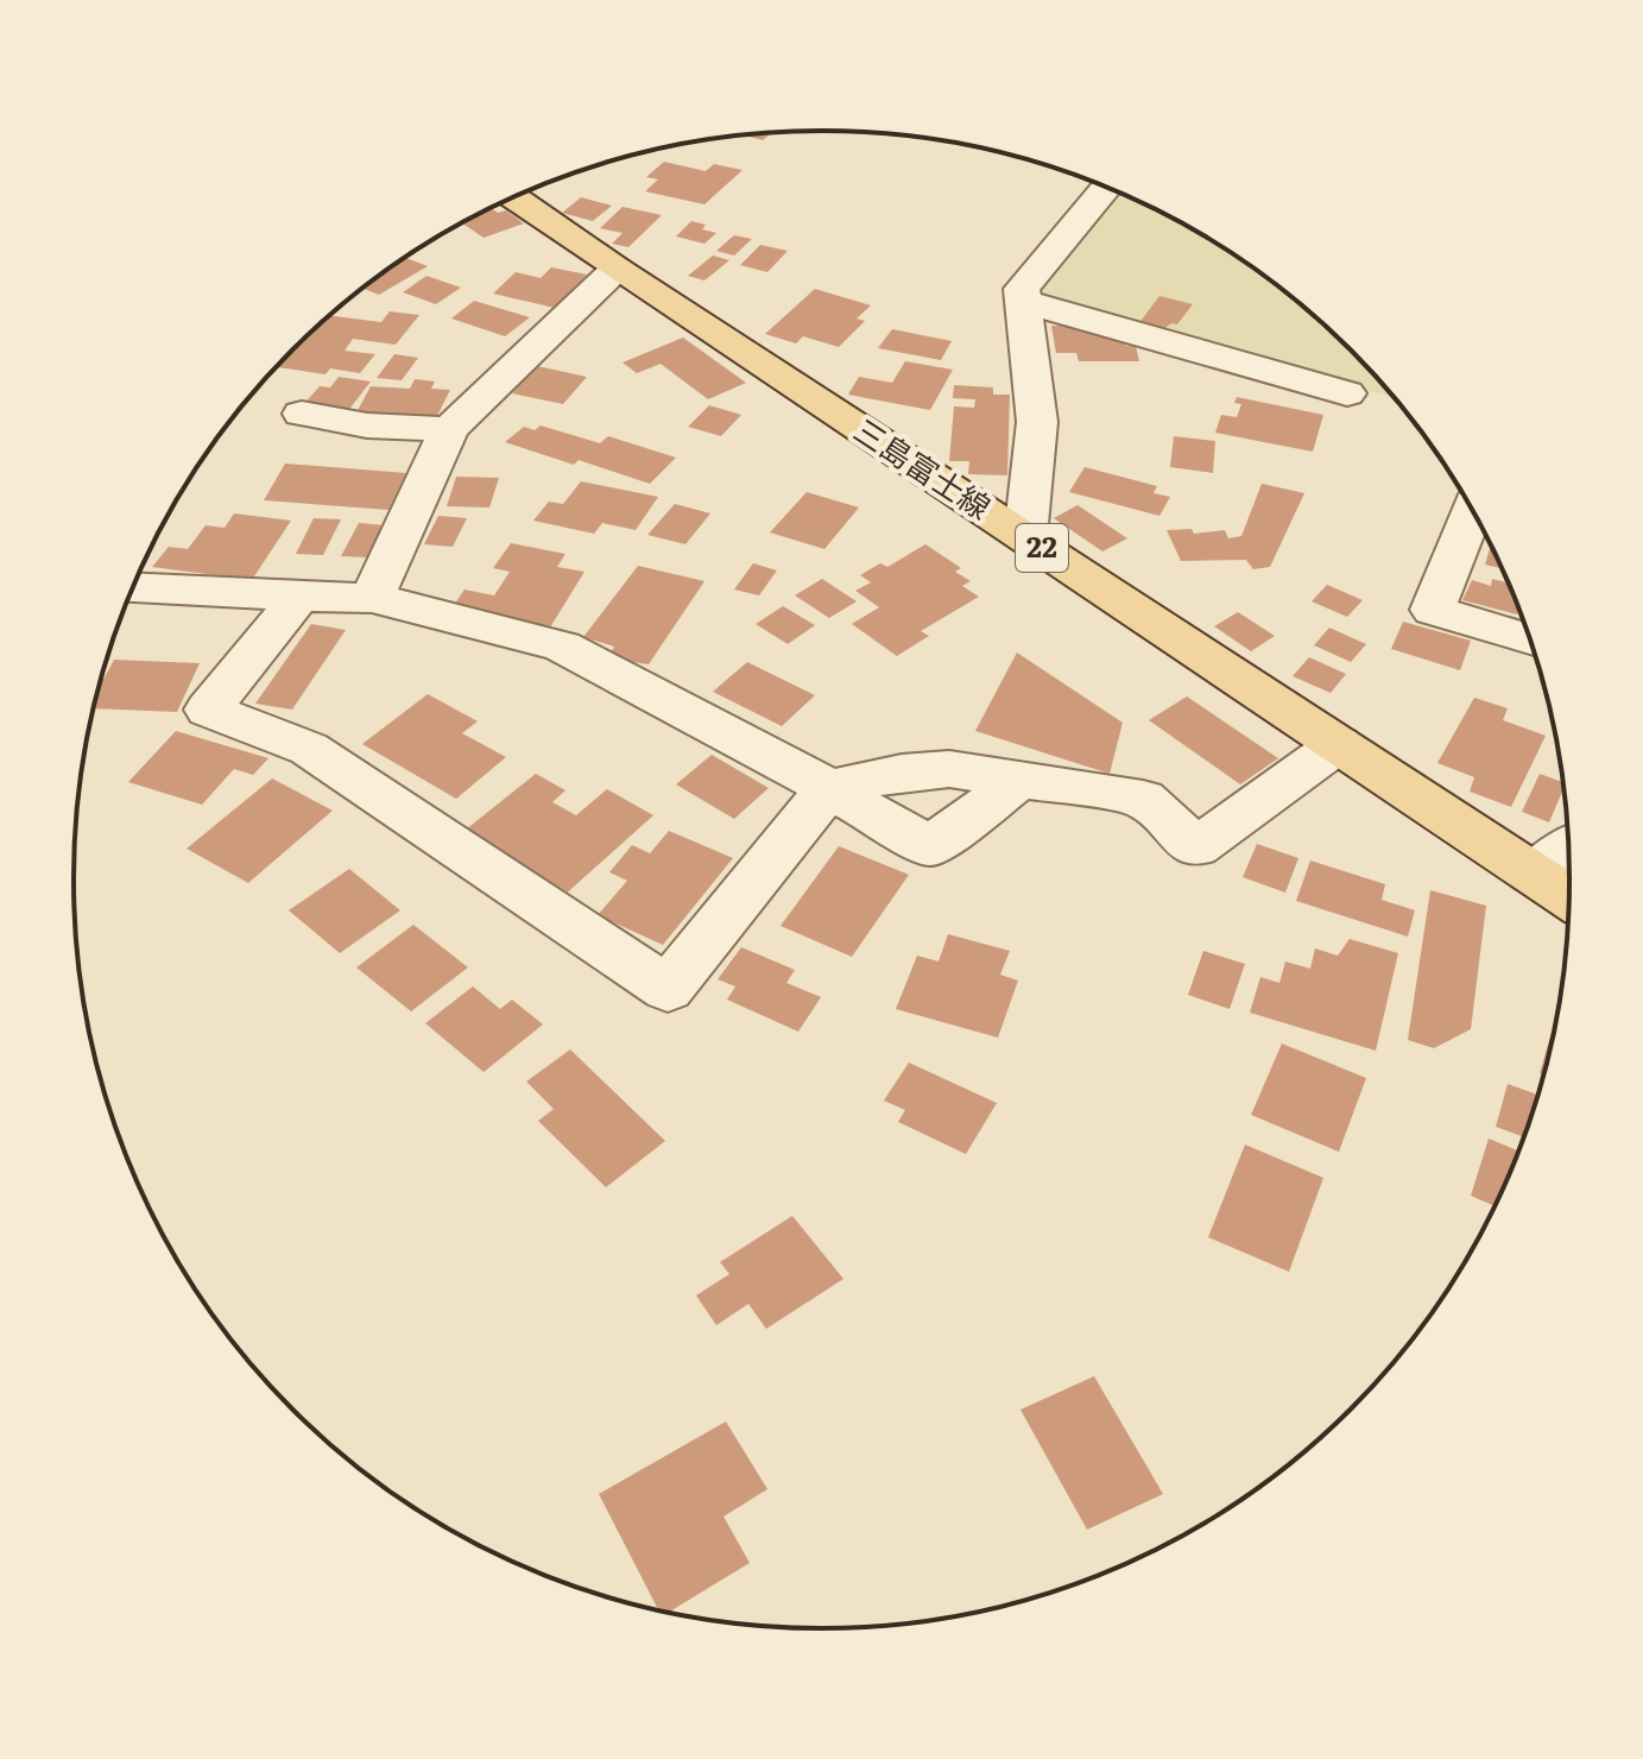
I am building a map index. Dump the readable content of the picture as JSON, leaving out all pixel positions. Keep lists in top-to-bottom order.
{
  "streets": {
    "main road": ["三島富士線", "22"]
  }
}
